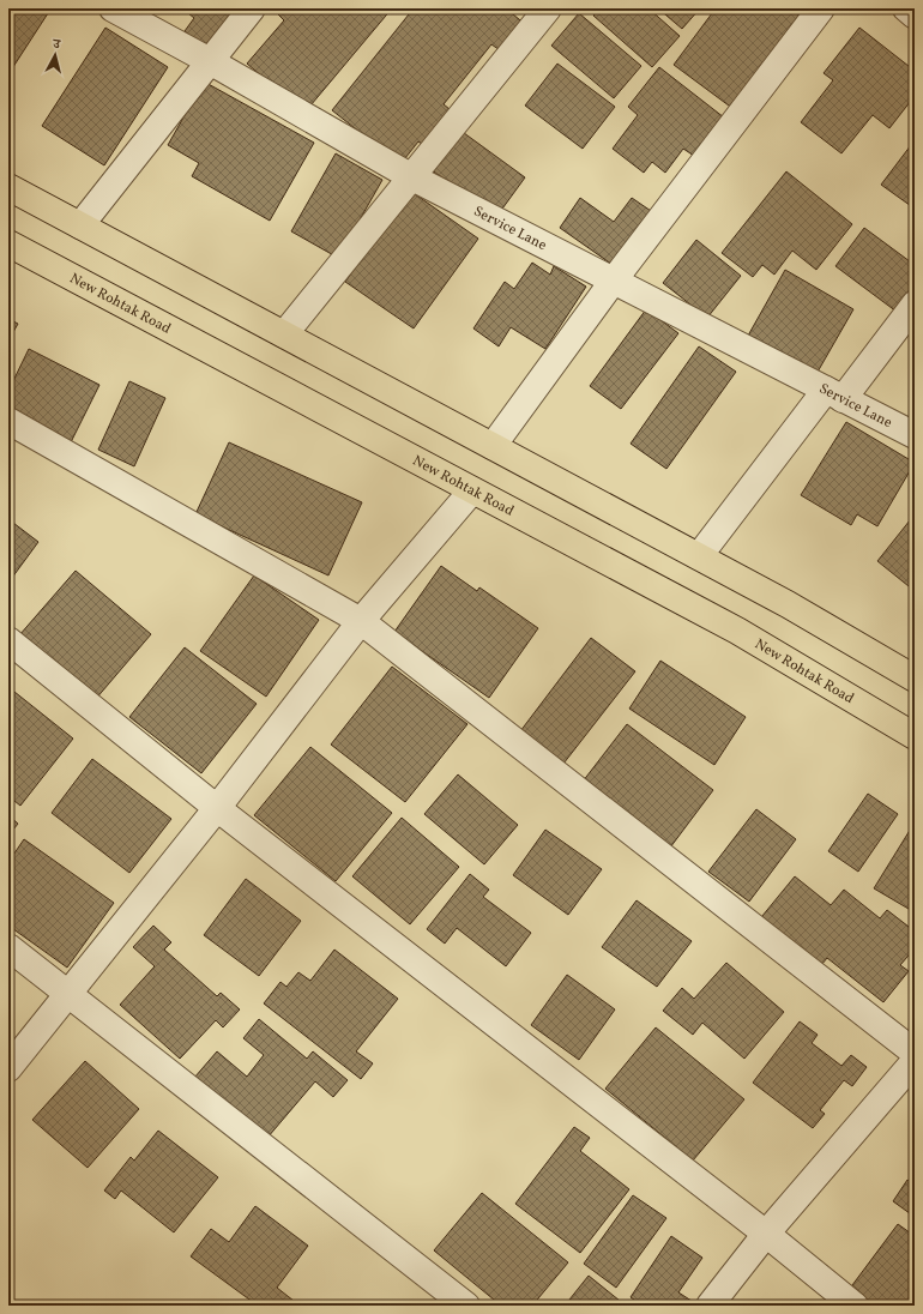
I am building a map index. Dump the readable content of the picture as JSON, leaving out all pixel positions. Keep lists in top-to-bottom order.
{
  "streets": {
    "main road": ["New Rohtak Road"],
    "street": ["Service Lane"]
  },
  "north": "top"
}
